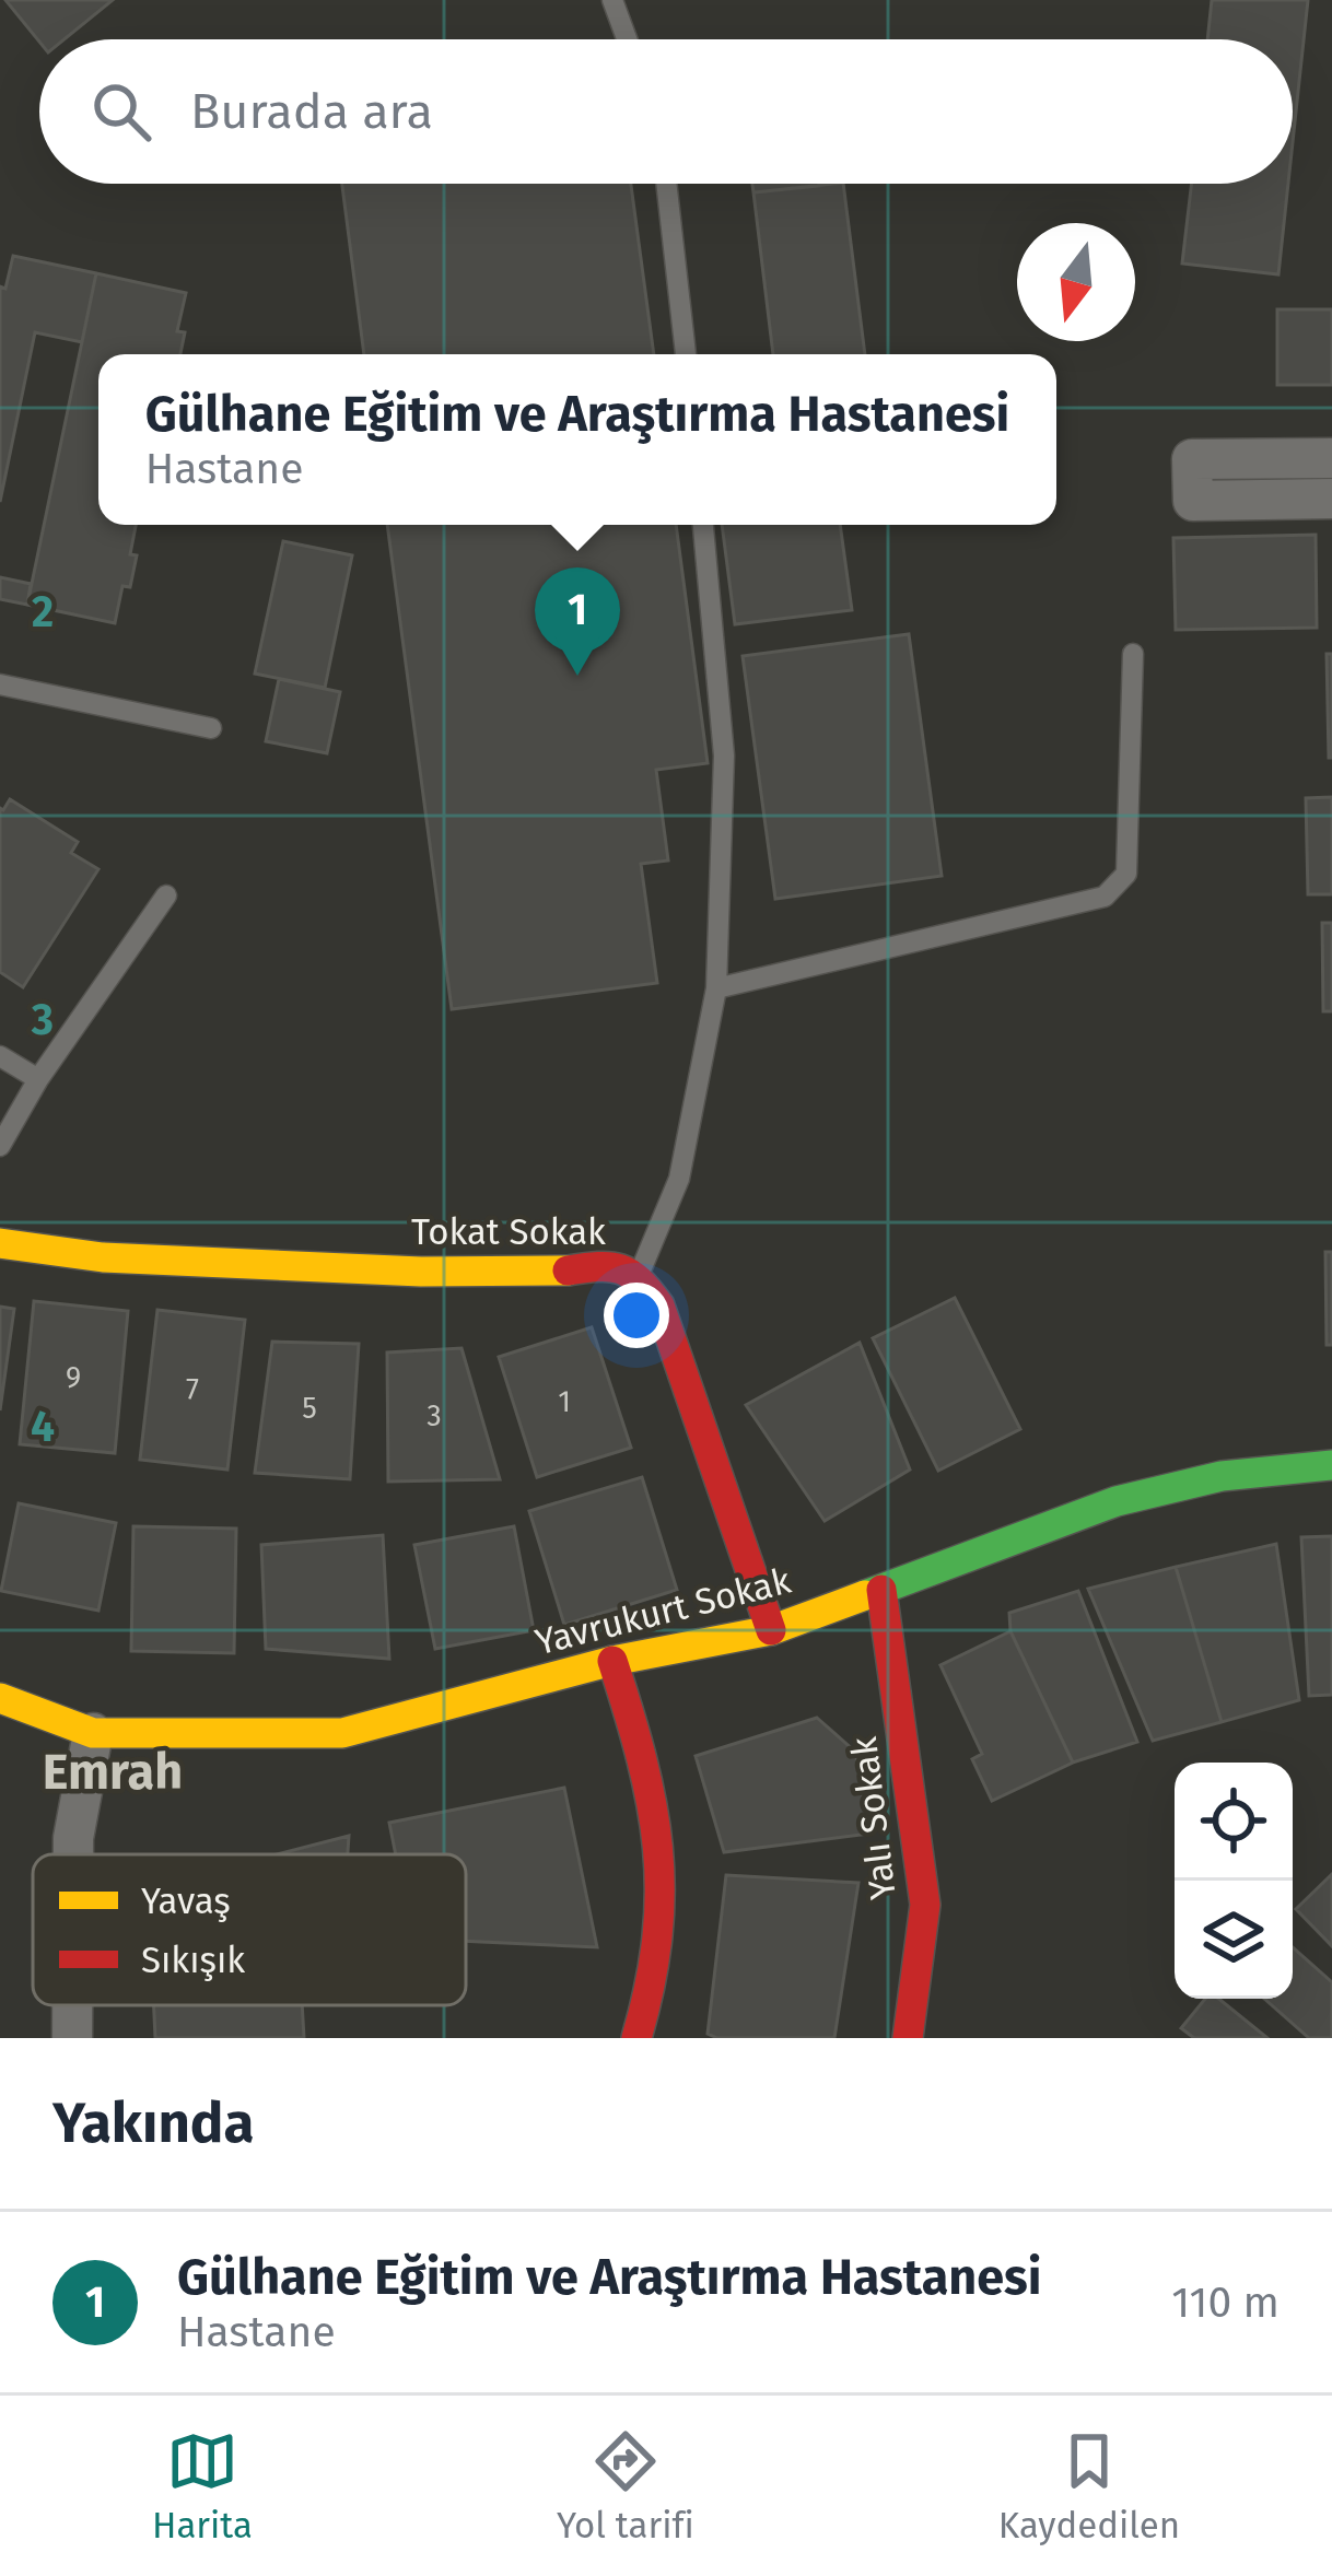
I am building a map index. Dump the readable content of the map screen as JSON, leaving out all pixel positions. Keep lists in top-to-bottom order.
{
  "streets": {
    "street": ["Tokat Sokak", "Yavrukurt Sokak", "Yalı Sokak"]
  },
  "crossings": [
    ["Tokat Sokak", "Yavrukurt Sokak"],
    ["Yavrukurt Sokak", "Yalı Sokak"]
  ],
  "districts": ["Emrah"],
  "house_numbers": [
    "9",
    "7",
    "1",
    "5",
    "3"
  ],
  "legend": ["Yavaş", "Sıkışık"],
  "north": "bottom",
  "page": {
    "search": "Burada ara",
    "popup": ["Gülhane Eğitim ve Araştırma Hastanesi", "Hastane"],
    "pins": "1",
    "heading": "Yakında",
    "list": [
      {
        "mark": "1",
        "name": "Gülhane Eğitim ve Araştırma Hastanesi",
        "note": "Hastane",
        "value": "110 m"
      }
    ],
    "nav": ["Harita", "Yol tarifi", "Kaydedilen"]
  },
  "grid": {
    "rows": ["2", "3", "4"]
  }
}
